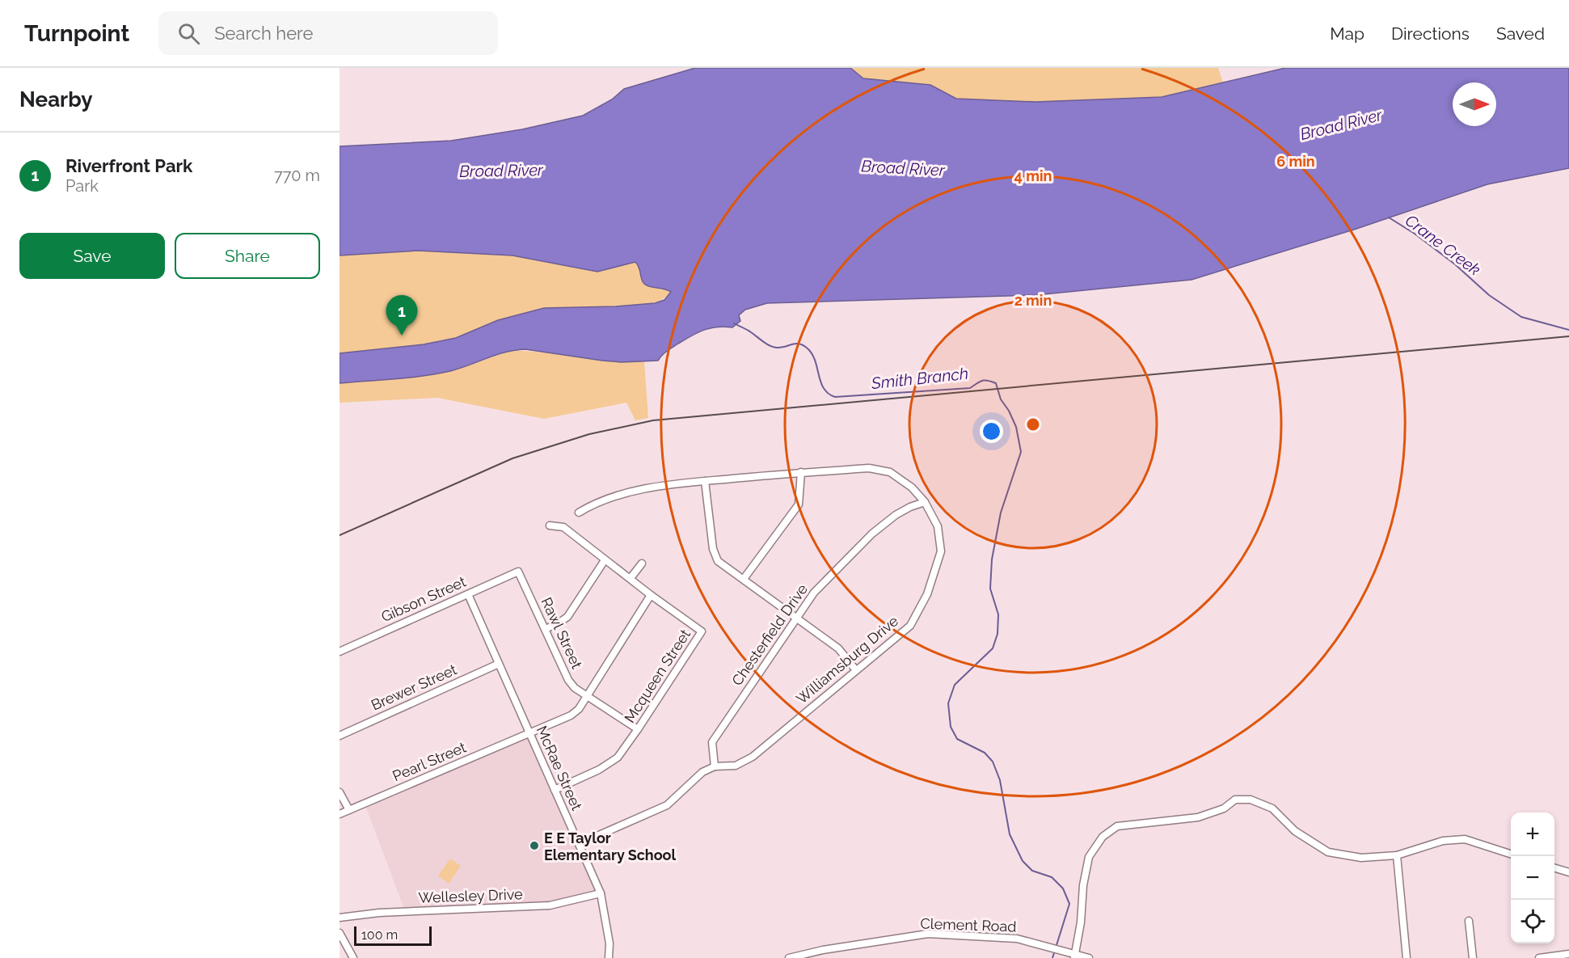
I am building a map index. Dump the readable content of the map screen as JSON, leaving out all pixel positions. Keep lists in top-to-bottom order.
{
  "streets": {
    "street": [
      "Gibson Street",
      "Rawl Street",
      "Chesterfield Drive",
      "Williamsburg Drive",
      "Mcqueen Street",
      "Brewer Street",
      "Pearl Street",
      "McRae Street",
      "Wellesley Drive",
      "Clement Road"
    ]
  },
  "crossings": [
    ["Gibson Street", "Rawl Street"],
    ["Gibson Street", "McRae Street"],
    ["Rawl Street", "Mcqueen Street"],
    ["Rawl Street", "Pearl Street"],
    ["Chesterfield Drive", "Williamsburg Drive"],
    ["Williamsburg Drive", "McRae Street"],
    ["Mcqueen Street", "Pearl Street"],
    ["Mcqueen Street", "McRae Street"],
    ["Brewer Street", "McRae Street"],
    ["Pearl Street", "McRae Street"],
    ["McRae Street", "Wellesley Drive"]
  ],
  "water": ["Broad River", "Crane Creek", "Smith Branch"],
  "places": ["E E Taylor Elementary School"],
  "scale_bar": "100 m",
  "north": "right",
  "page": {
    "header": "Turnpoint",
    "search": "Search here",
    "nav": ["Map", "Directions", "Saved"],
    "heading": "Nearby",
    "list": [
      {
        "mark": "1",
        "name": "Riverfront Park",
        "note": "Park",
        "value": "770 m"
      }
    ],
    "buttons": ["Save", "Share"],
    "pins": "1",
    "map_buttons": ["+", "−"],
    "scale": "100 m"
  },
  "rings": ["6 min", "4 min", "2 min"]
}
